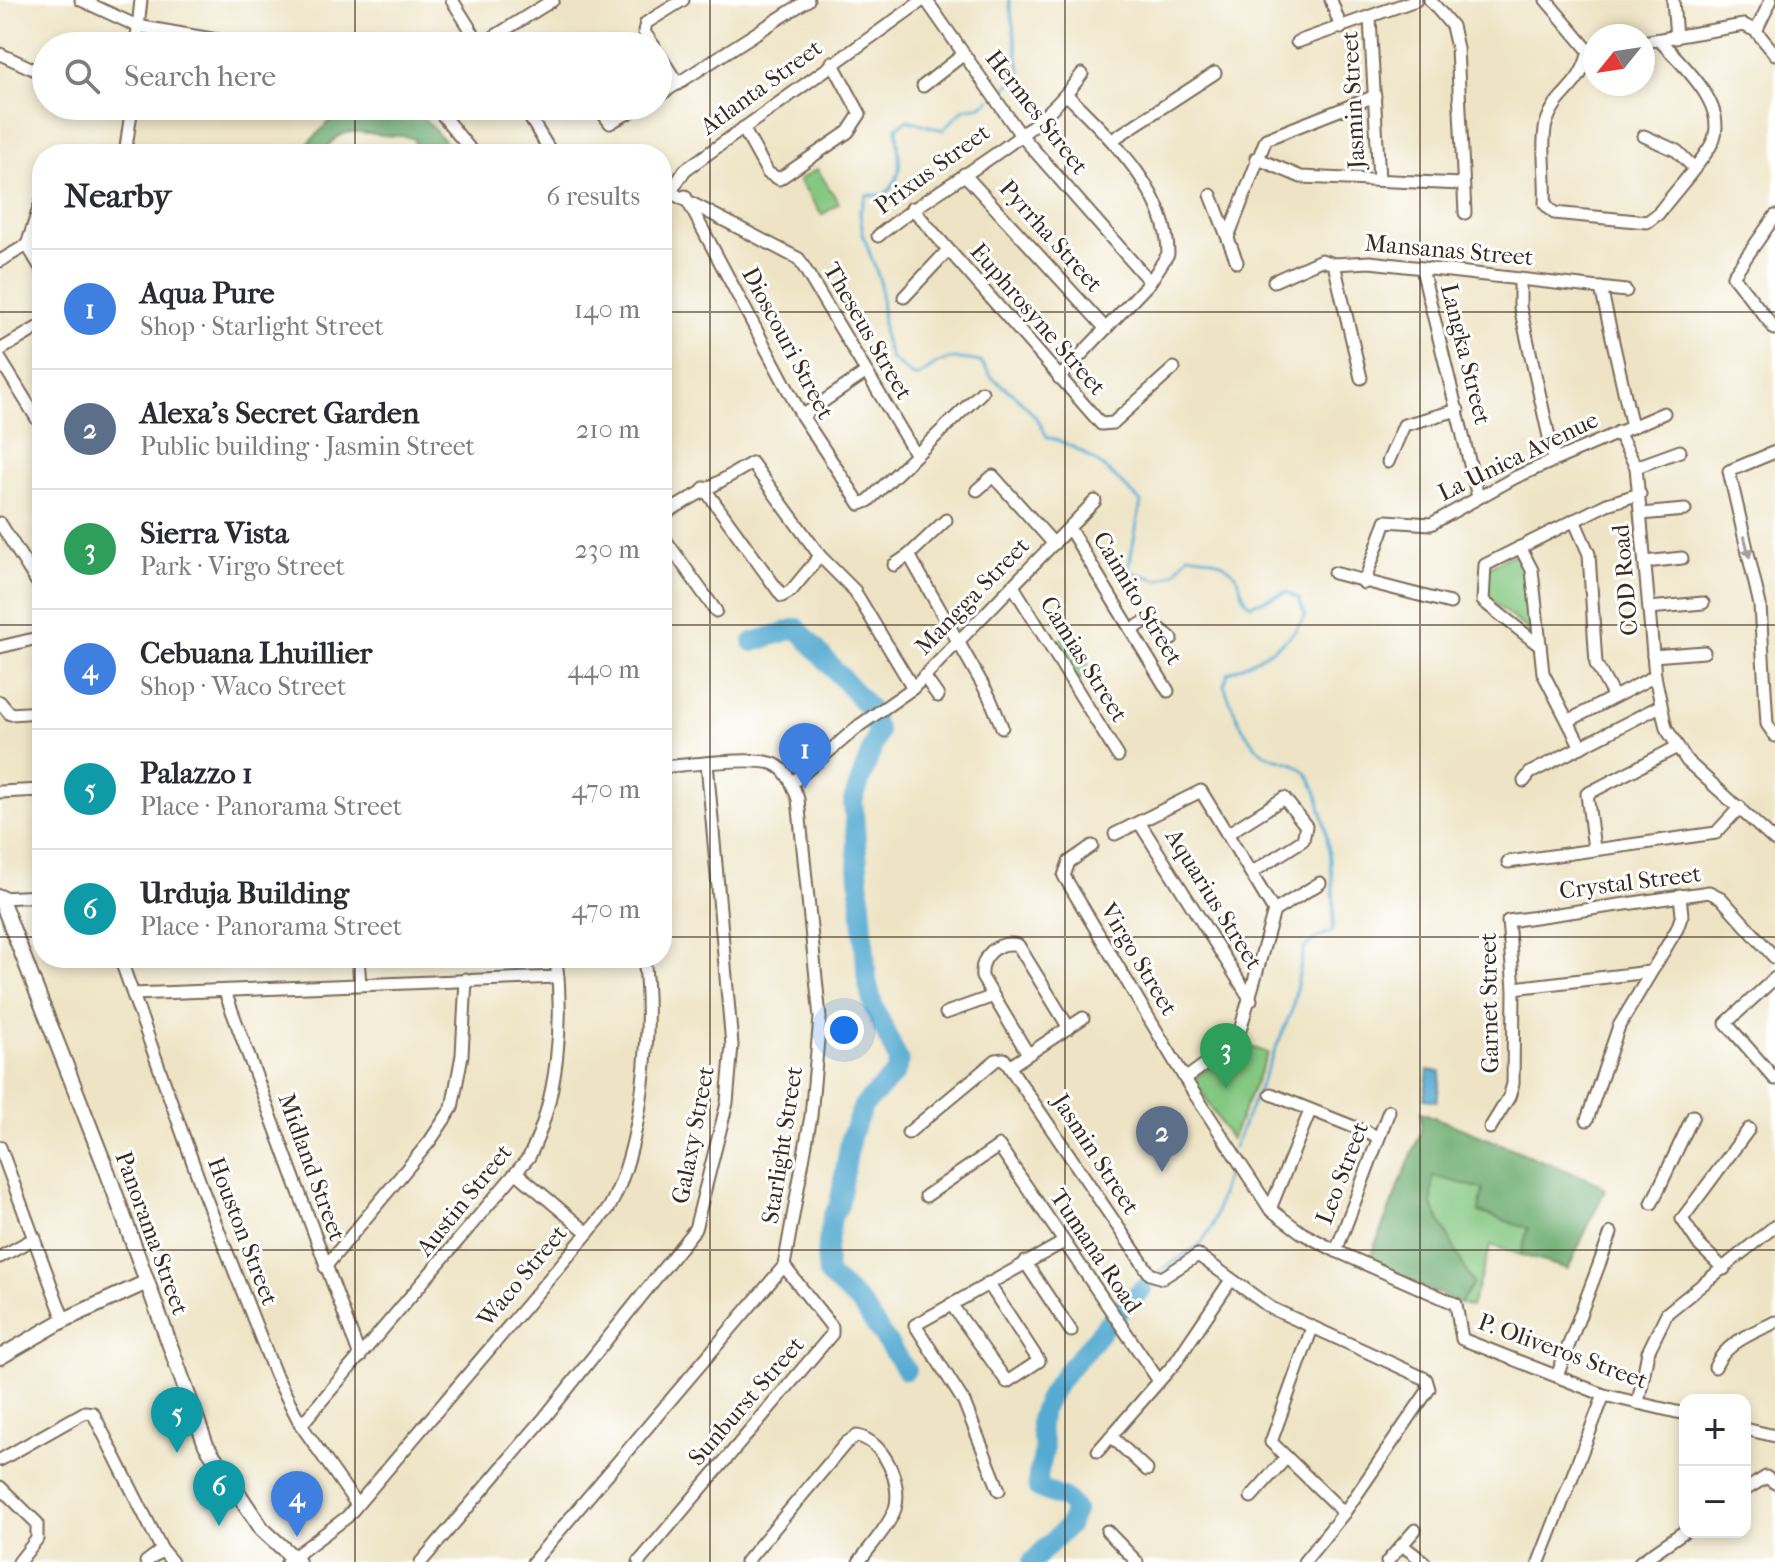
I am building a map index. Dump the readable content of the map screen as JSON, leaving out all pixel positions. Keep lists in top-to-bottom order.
{
  "streets": {
    "street": [
      "Atlanta Street",
      "Jasmin Street",
      "Hermes Street",
      "Prixus Street",
      "Pyrrha Street",
      "Mansanas Street",
      "Euphrosyne Street",
      "Theseus Street",
      "Dioscouri Street",
      "Langka Street",
      "La Unica Avenue",
      "COD Road",
      "Mangga Street",
      "Caimito Street",
      "Camias Street",
      "Crystal Street",
      "Aquarius Street",
      "Virgo Street",
      "Garnet Street",
      "Galaxy Street",
      "Starlight Street",
      "Midland Street",
      "Leo Street",
      "Austin Street",
      "Houston Street",
      "Panorama Street",
      "Tumana Road",
      "Waco Street",
      "P. Oliveros Street",
      "Sunburst Street"
    ]
  },
  "crossings": [
    ["Atlanta Street", "Hermes Street"],
    ["Hermes Street", "Prixus Street"],
    ["Prixus Street", "Pyrrha Street"],
    ["Prixus Street", "Euphrosyne Street"],
    ["Mansanas Street", "Langka Street"],
    ["Theseus Street", "Dioscouri Street"],
    ["Langka Street", "La Unica Avenue"],
    ["La Unica Avenue", "COD Road"],
    ["Mangga Street", "Caimito Street"],
    ["Mangga Street", "Camias Street"],
    ["Mangga Street", "Starlight Street"],
    ["Crystal Street", "Garnet Street"],
    ["Virgo Street", "Leo Street"],
    ["Virgo Street", "P. Oliveros Street"],
    ["Starlight Street", "Sunburst Street"],
    ["Midland Street", "Austin Street"],
    ["Austin Street", "Houston Street"],
    ["Houston Street", "Waco Street"],
    ["Panorama Street", "Waco Street"]
  ],
  "north": "bottom left",
  "page": {
    "search": "Search here",
    "heading": ["Nearby", "6 results"],
    "list": [
      {
        "mark": "1",
        "name": "Aqua Pure",
        "note": "Shop · Starlight Street",
        "value": "140 m"
      },
      {
        "mark": "2",
        "name": "Alexa's Secret Garden",
        "note": "Public building · Jasmin Street",
        "value": "210 m"
      },
      {
        "mark": "3",
        "name": "Sierra Vista",
        "note": "Park · Virgo Street",
        "value": "230 m"
      },
      {
        "mark": "4",
        "name": "Cebuana Lhuillier",
        "note": "Shop · Waco Street",
        "value": "440 m"
      },
      {
        "mark": "5",
        "name": "Palazzo 1",
        "note": "Place · Panorama Street",
        "value": "470 m"
      },
      {
        "mark": "6",
        "name": "Urduja Building",
        "note": "Place · Panorama Street",
        "value": "470 m"
      }
    ],
    "pins": [
      "1",
      "3",
      "2",
      "5",
      "6",
      "4"
    ],
    "map_buttons": ["+", "−"]
  }
}
